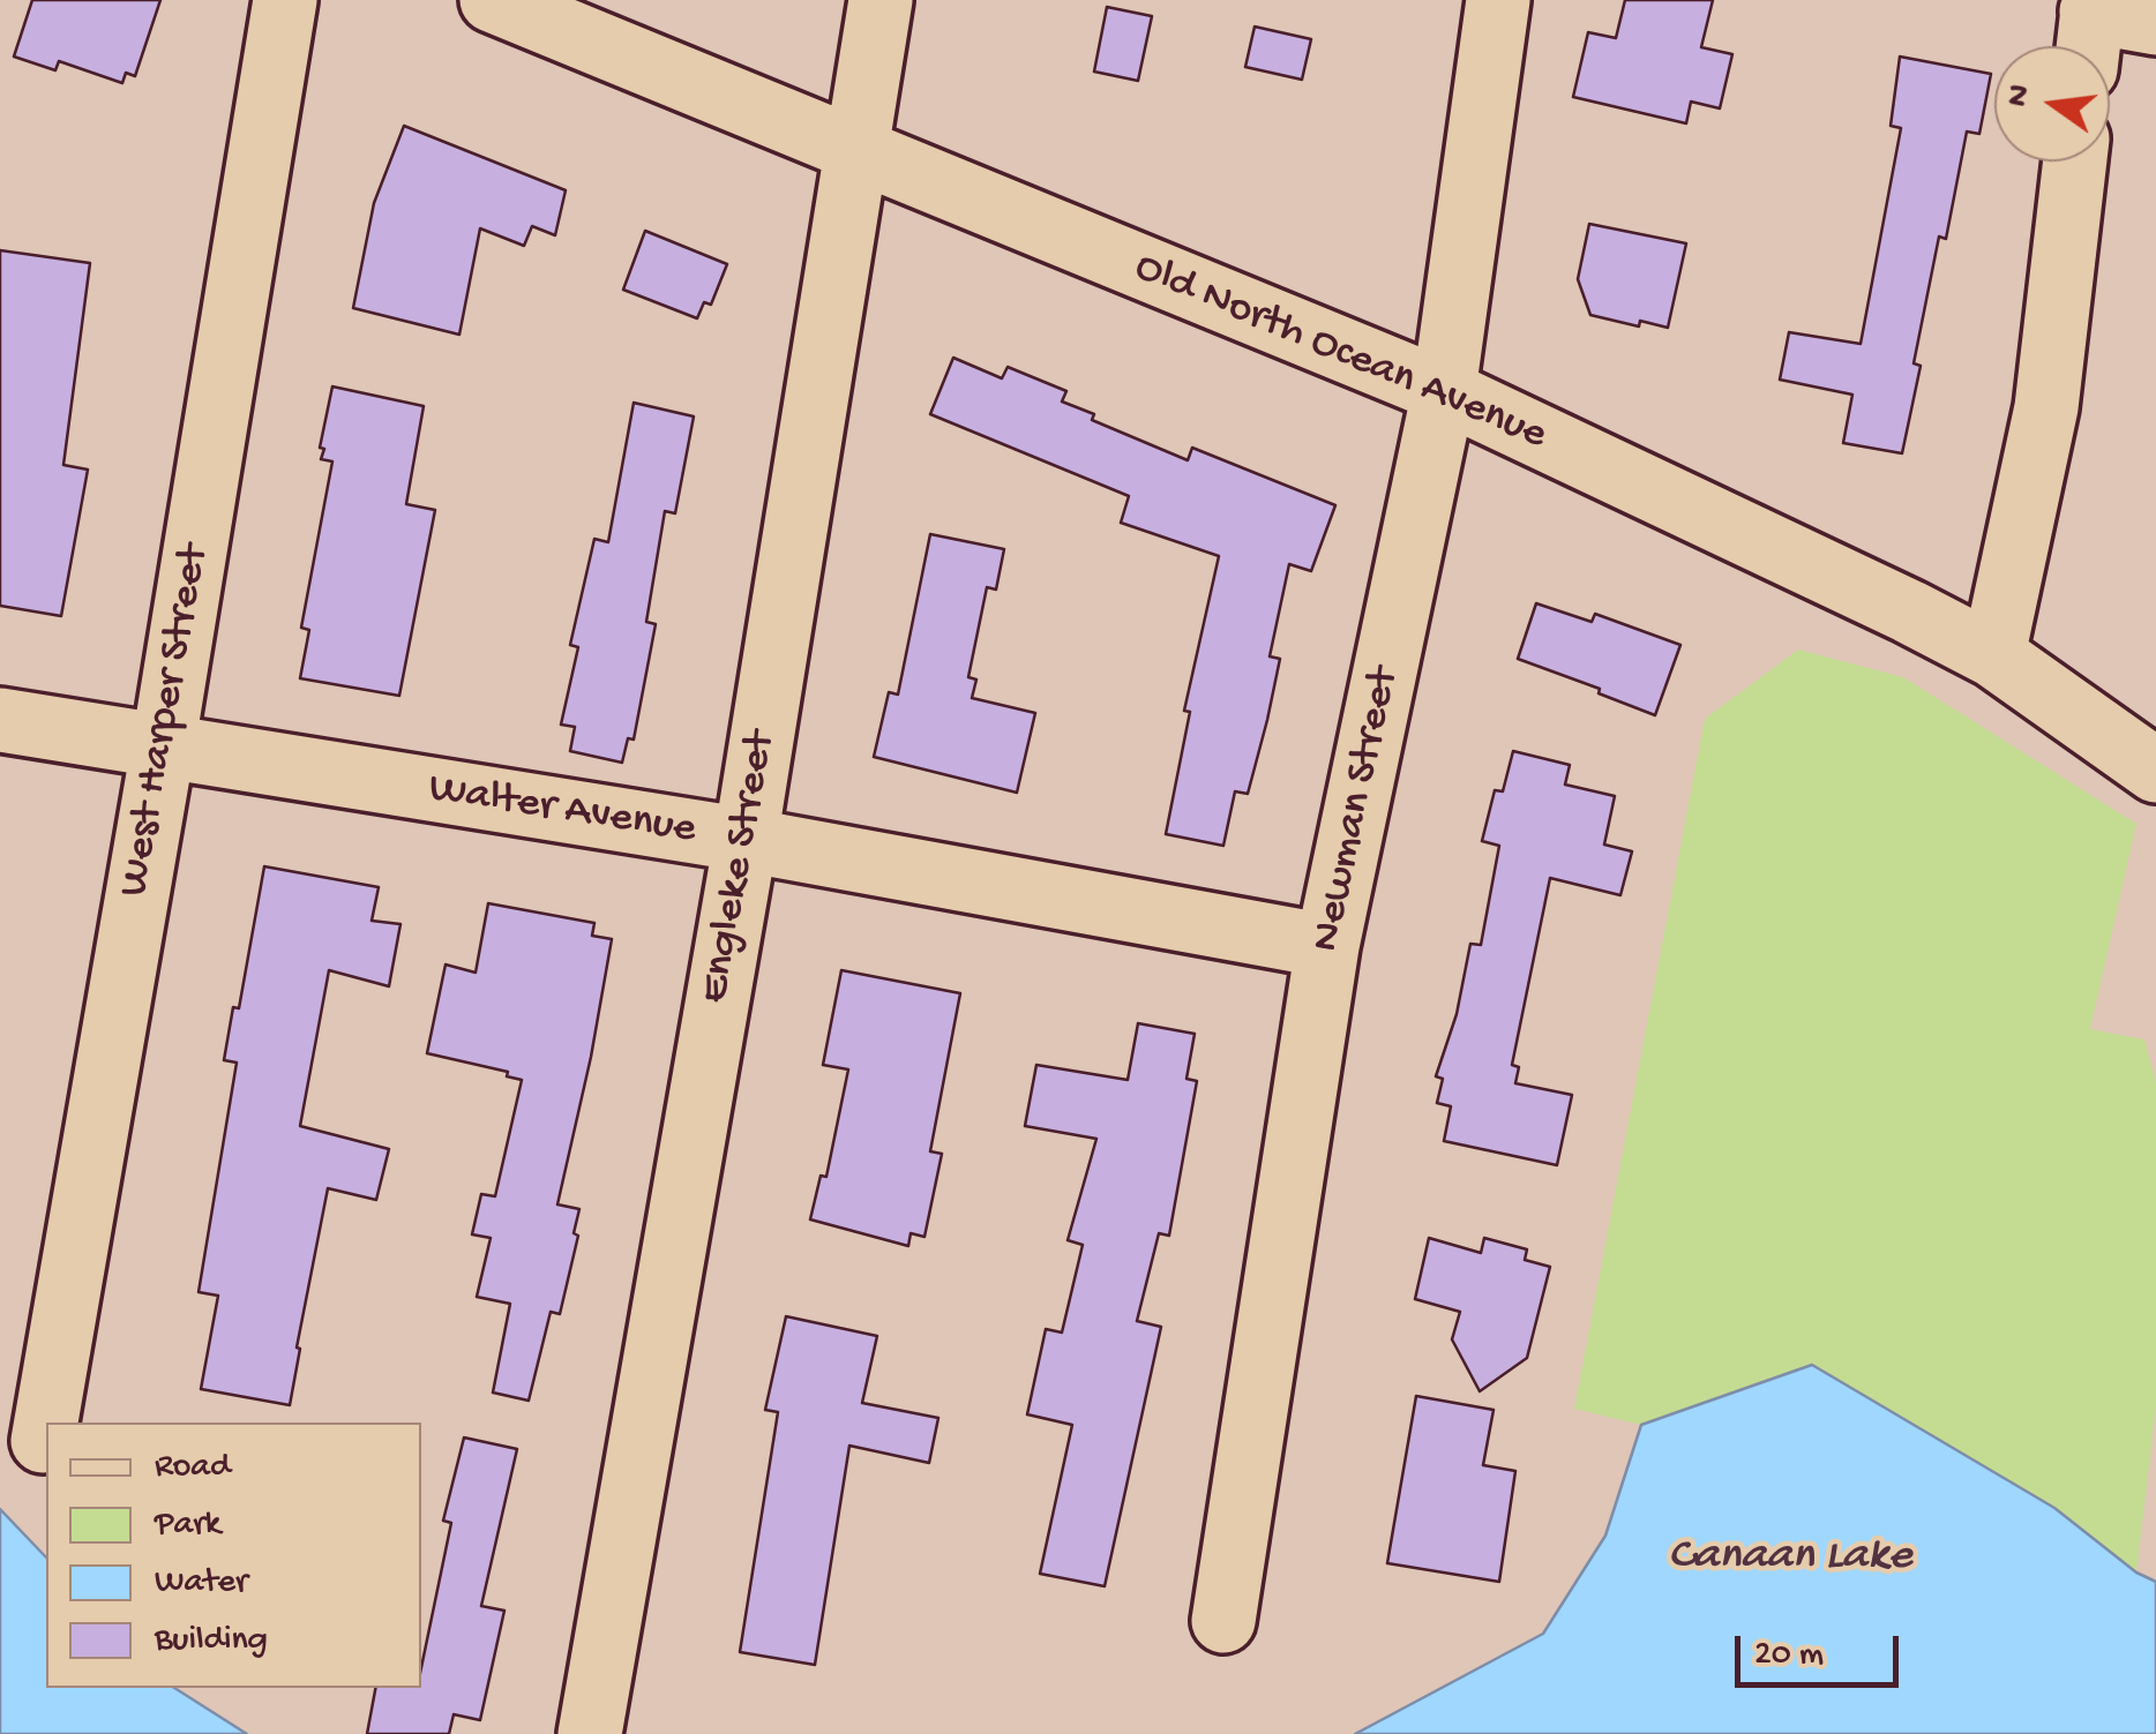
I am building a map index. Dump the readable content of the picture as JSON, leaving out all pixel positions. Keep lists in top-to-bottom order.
{
  "streets": {
    "street": [
      "Old North Ocean Avenue",
      "West Harper Street",
      "Newman Street",
      "Walter Avenue",
      "Engleke Street"
    ]
  },
  "crossings": [
    ["Old North Ocean Avenue", "Newman Street"],
    ["Old North Ocean Avenue", "Engleke Street"],
    ["West Harper Street", "Walter Avenue"],
    ["Newman Street", "Walter Avenue"],
    ["Walter Avenue", "Engleke Street"]
  ],
  "water": ["Canaan Lake"],
  "legend": [
    "Road",
    "Park",
    "Water",
    "Building"
  ],
  "scale_bar": "20 m",
  "north": "left"
}
